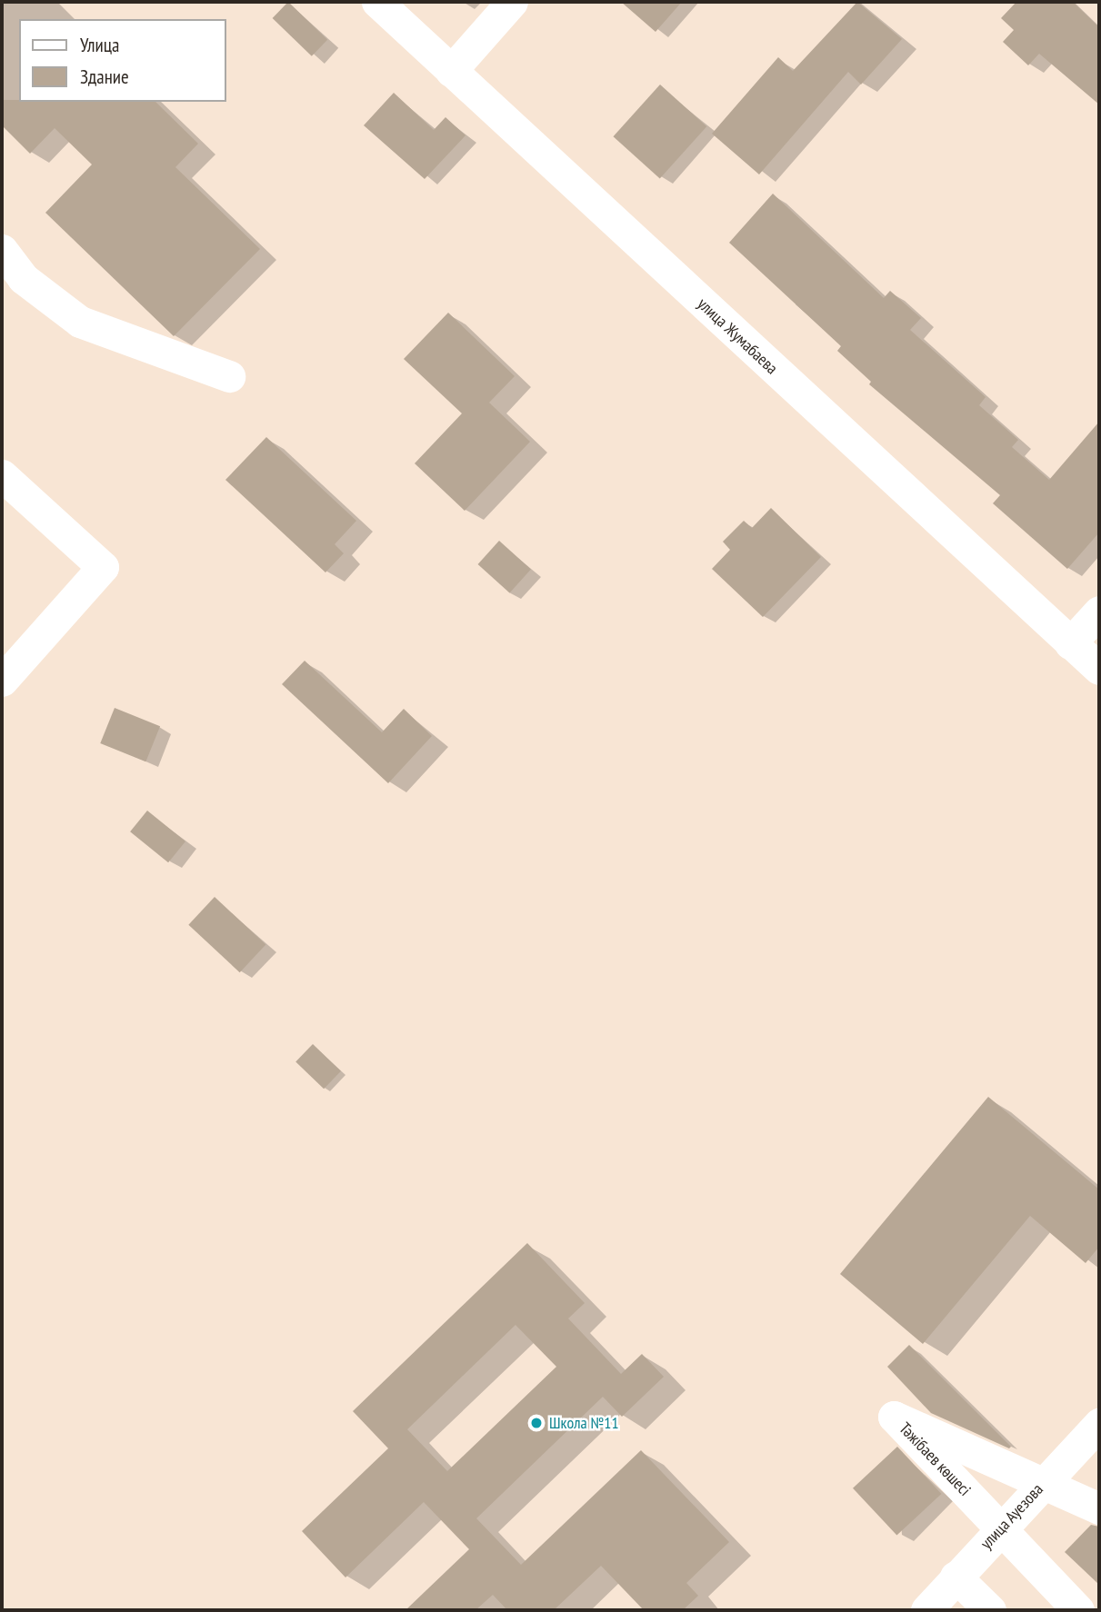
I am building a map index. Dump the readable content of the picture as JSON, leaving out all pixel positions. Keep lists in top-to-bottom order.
{
  "streets": {
    "street": ["улица Жумабаева", "Тәжібаев көшесі", "улица Ауезова"]
  },
  "places": ["Школа №11"],
  "legend": ["Улица", "Здание"]
}
